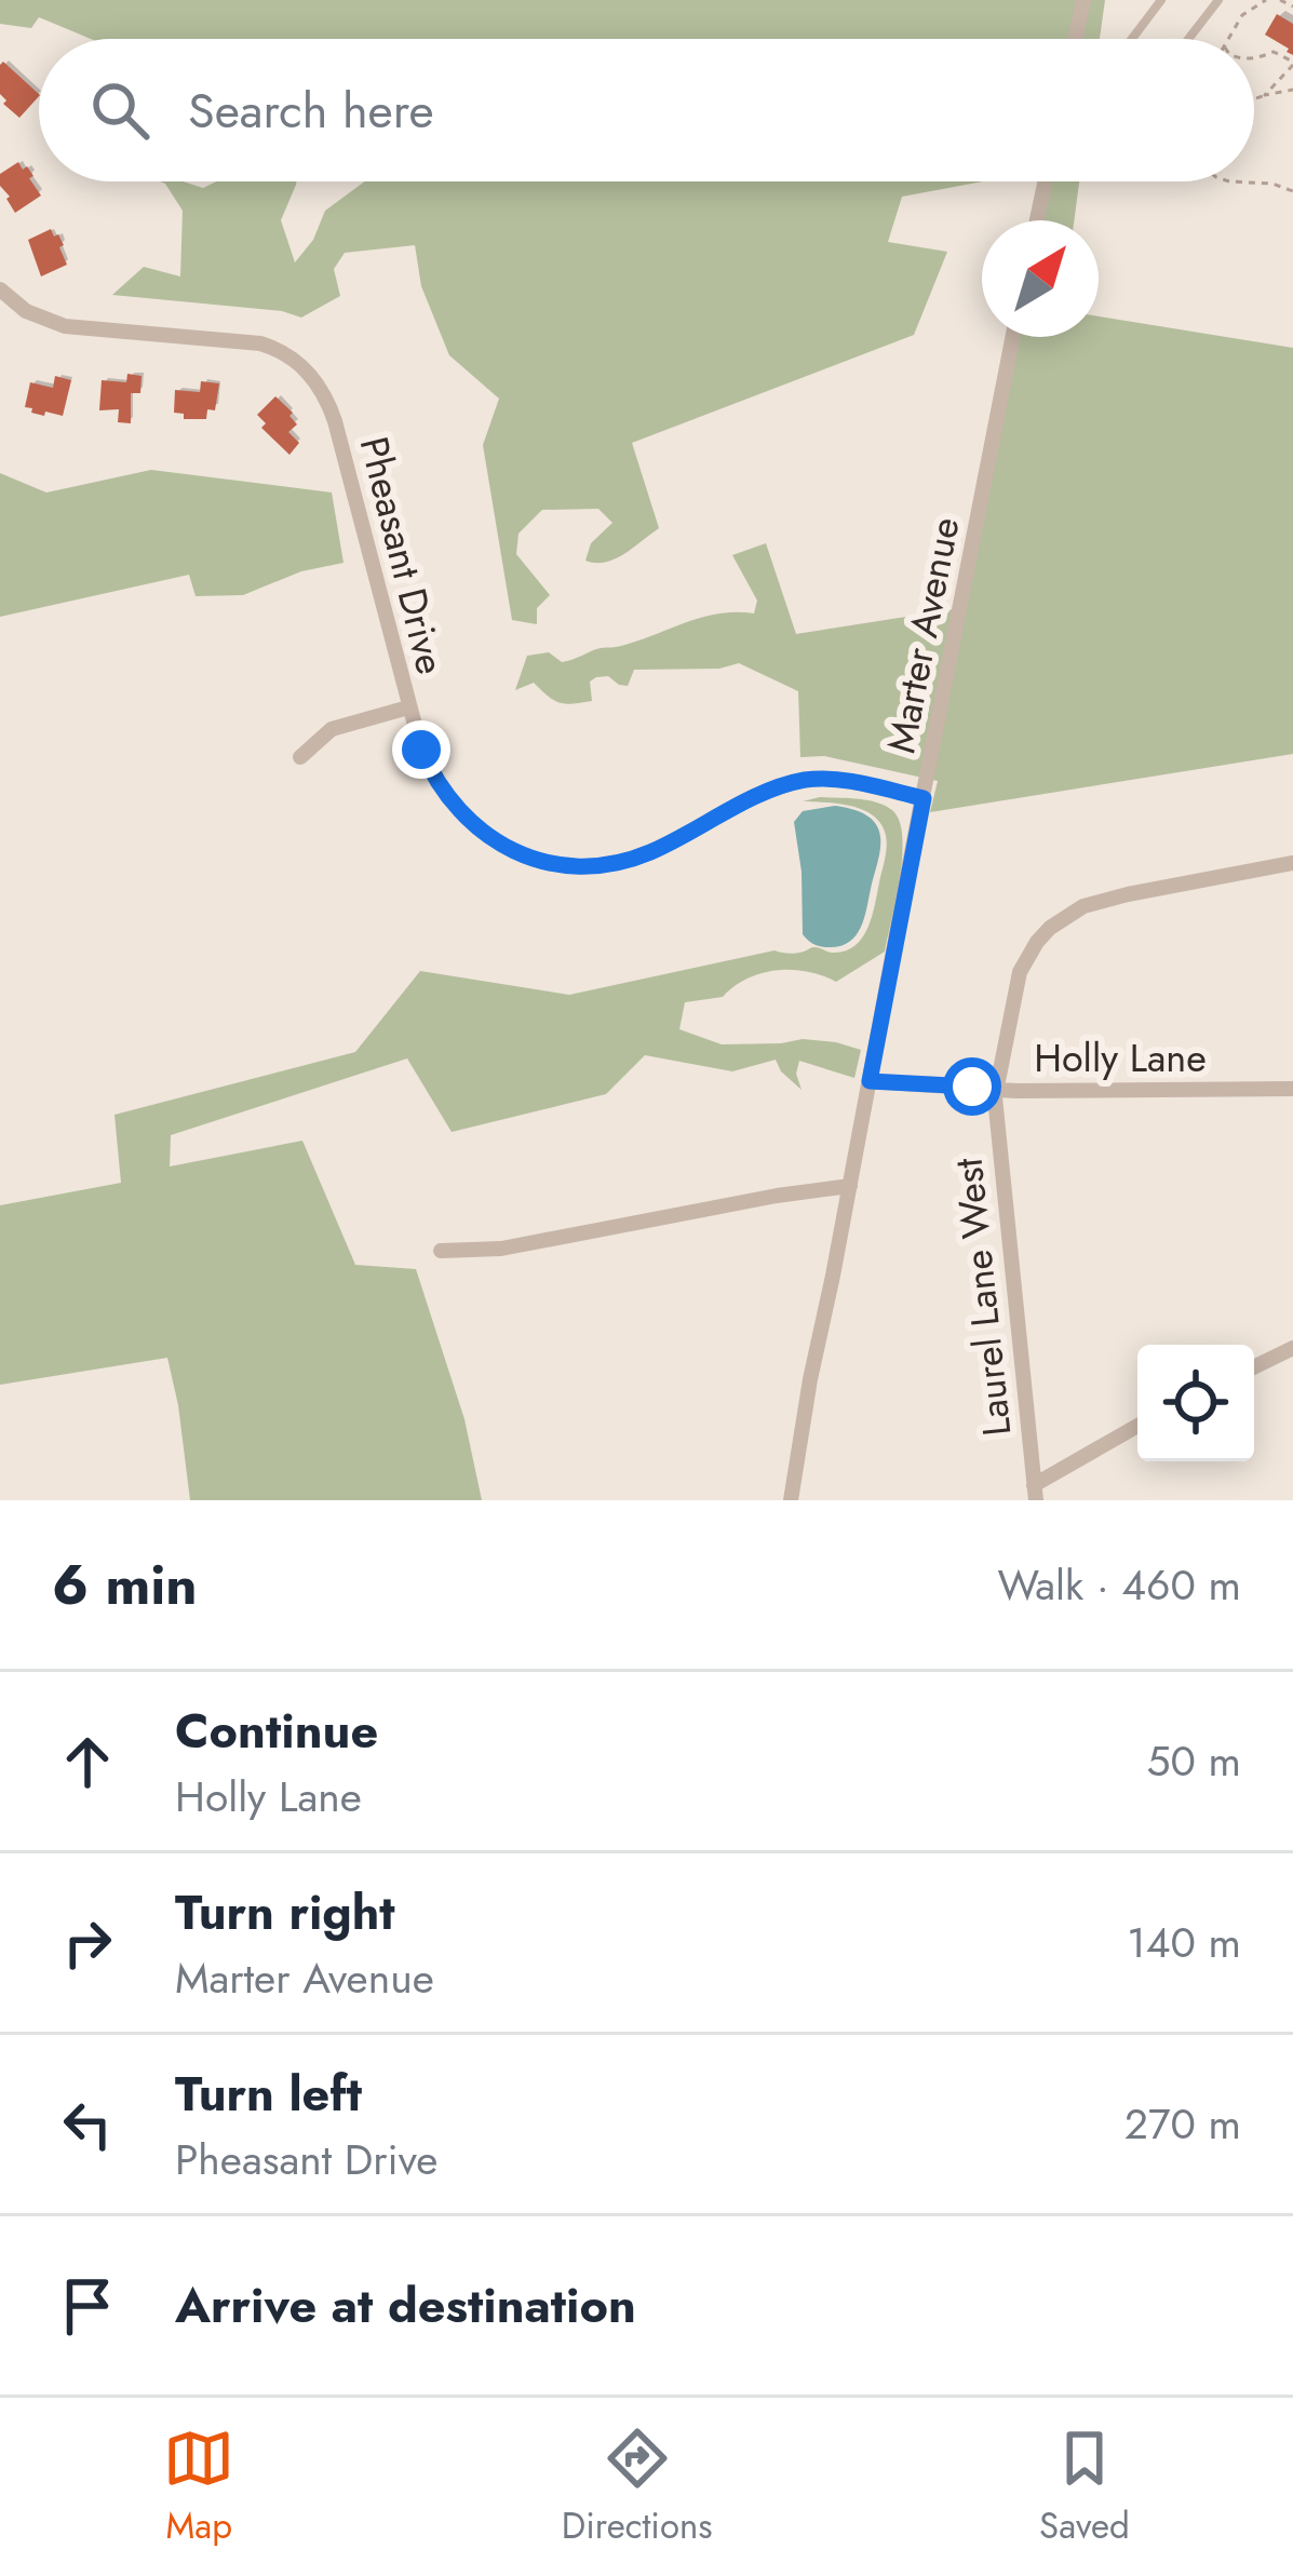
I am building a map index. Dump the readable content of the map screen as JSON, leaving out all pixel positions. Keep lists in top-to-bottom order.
{
  "streets": {
    "street": [
      "Pheasant Drive",
      "Marter Avenue",
      "Holly Lane",
      "Laurel Lane West"
    ]
  },
  "crossings": [
    ["Pheasant Drive", "Marter Avenue"],
    ["Marter Avenue", "Holly Lane"],
    ["Holly Lane", "Laurel Lane West"]
  ],
  "north": "top right",
  "page": {
    "search": "Search here",
    "heading": ["6 min", "Walk · 460 m"],
    "list": [
      ["Continue", "Holly Lane", "50 m"],
      ["Turn right", "Marter Avenue", "140 m"],
      ["Turn left", "Pheasant Drive", "270 m"],
      "Arrive at destination"
    ],
    "nav": ["Map", "Directions", "Saved"]
  }
}
